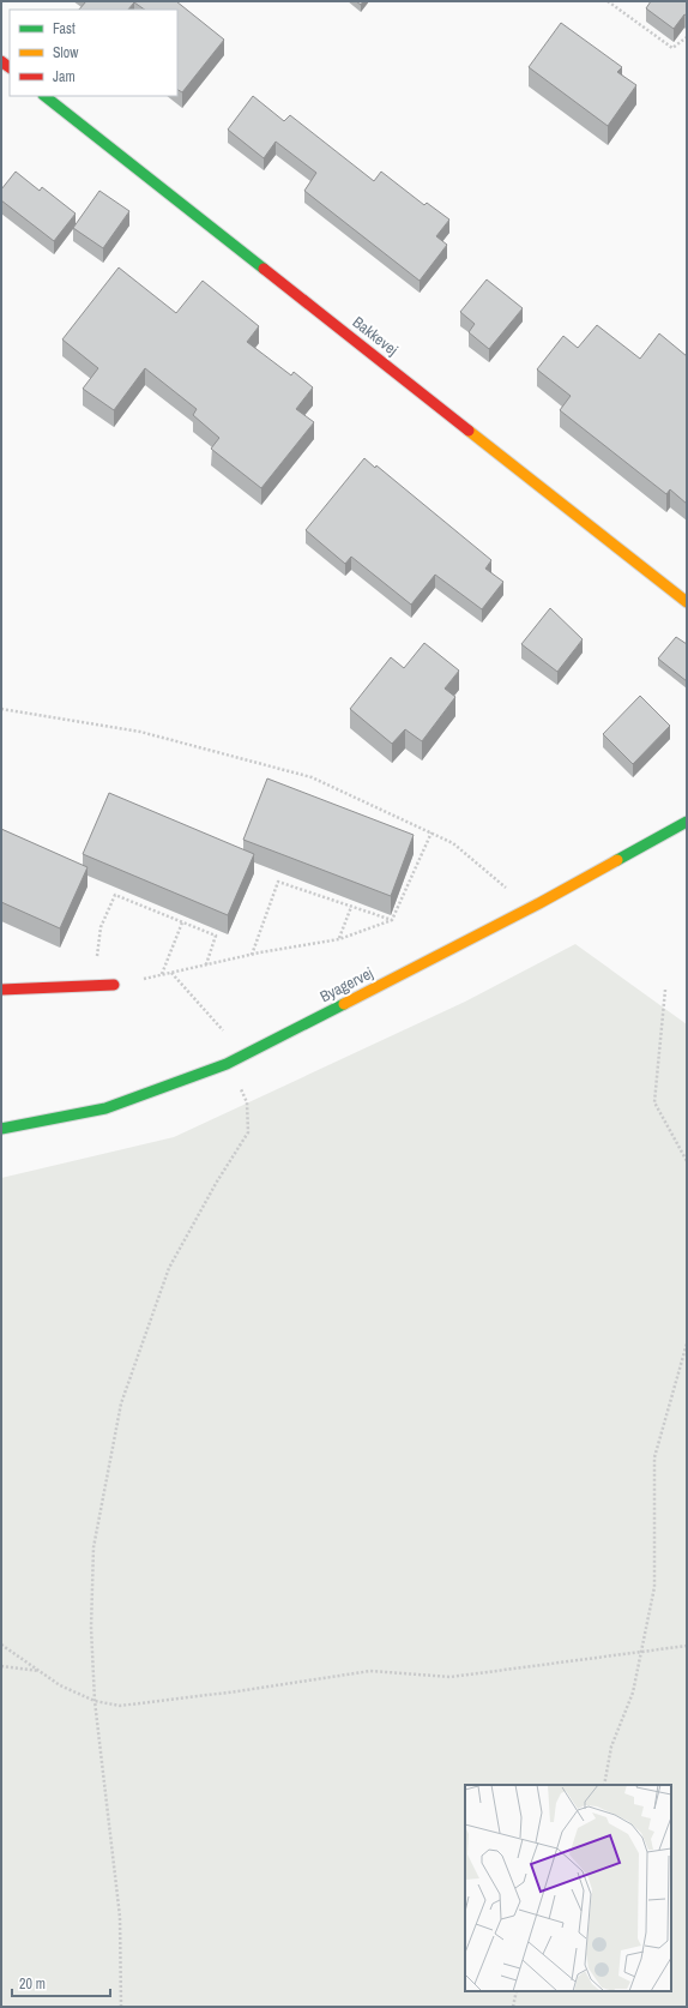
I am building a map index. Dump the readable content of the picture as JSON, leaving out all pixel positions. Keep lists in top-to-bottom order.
{
  "streets": {
    "street": ["Bakkevej", "Byagervej"]
  },
  "legend": ["Fast", "Slow", "Jam"],
  "scale_bar": "20 m"
}
